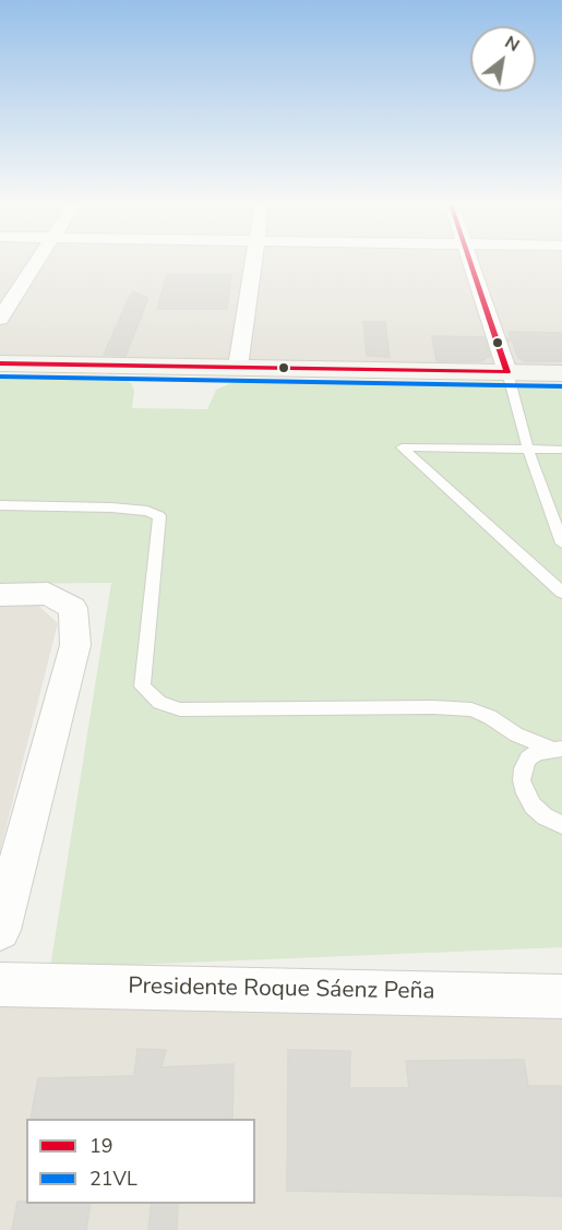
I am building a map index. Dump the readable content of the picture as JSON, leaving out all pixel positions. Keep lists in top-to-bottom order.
{
  "streets": {
    "street": ["Presidente Roque Sáenz Peña"]
  },
  "lines": ["transit line 19", "transit line 21VL"],
  "legend": ["19", "21VL"],
  "north": "top right"
}
